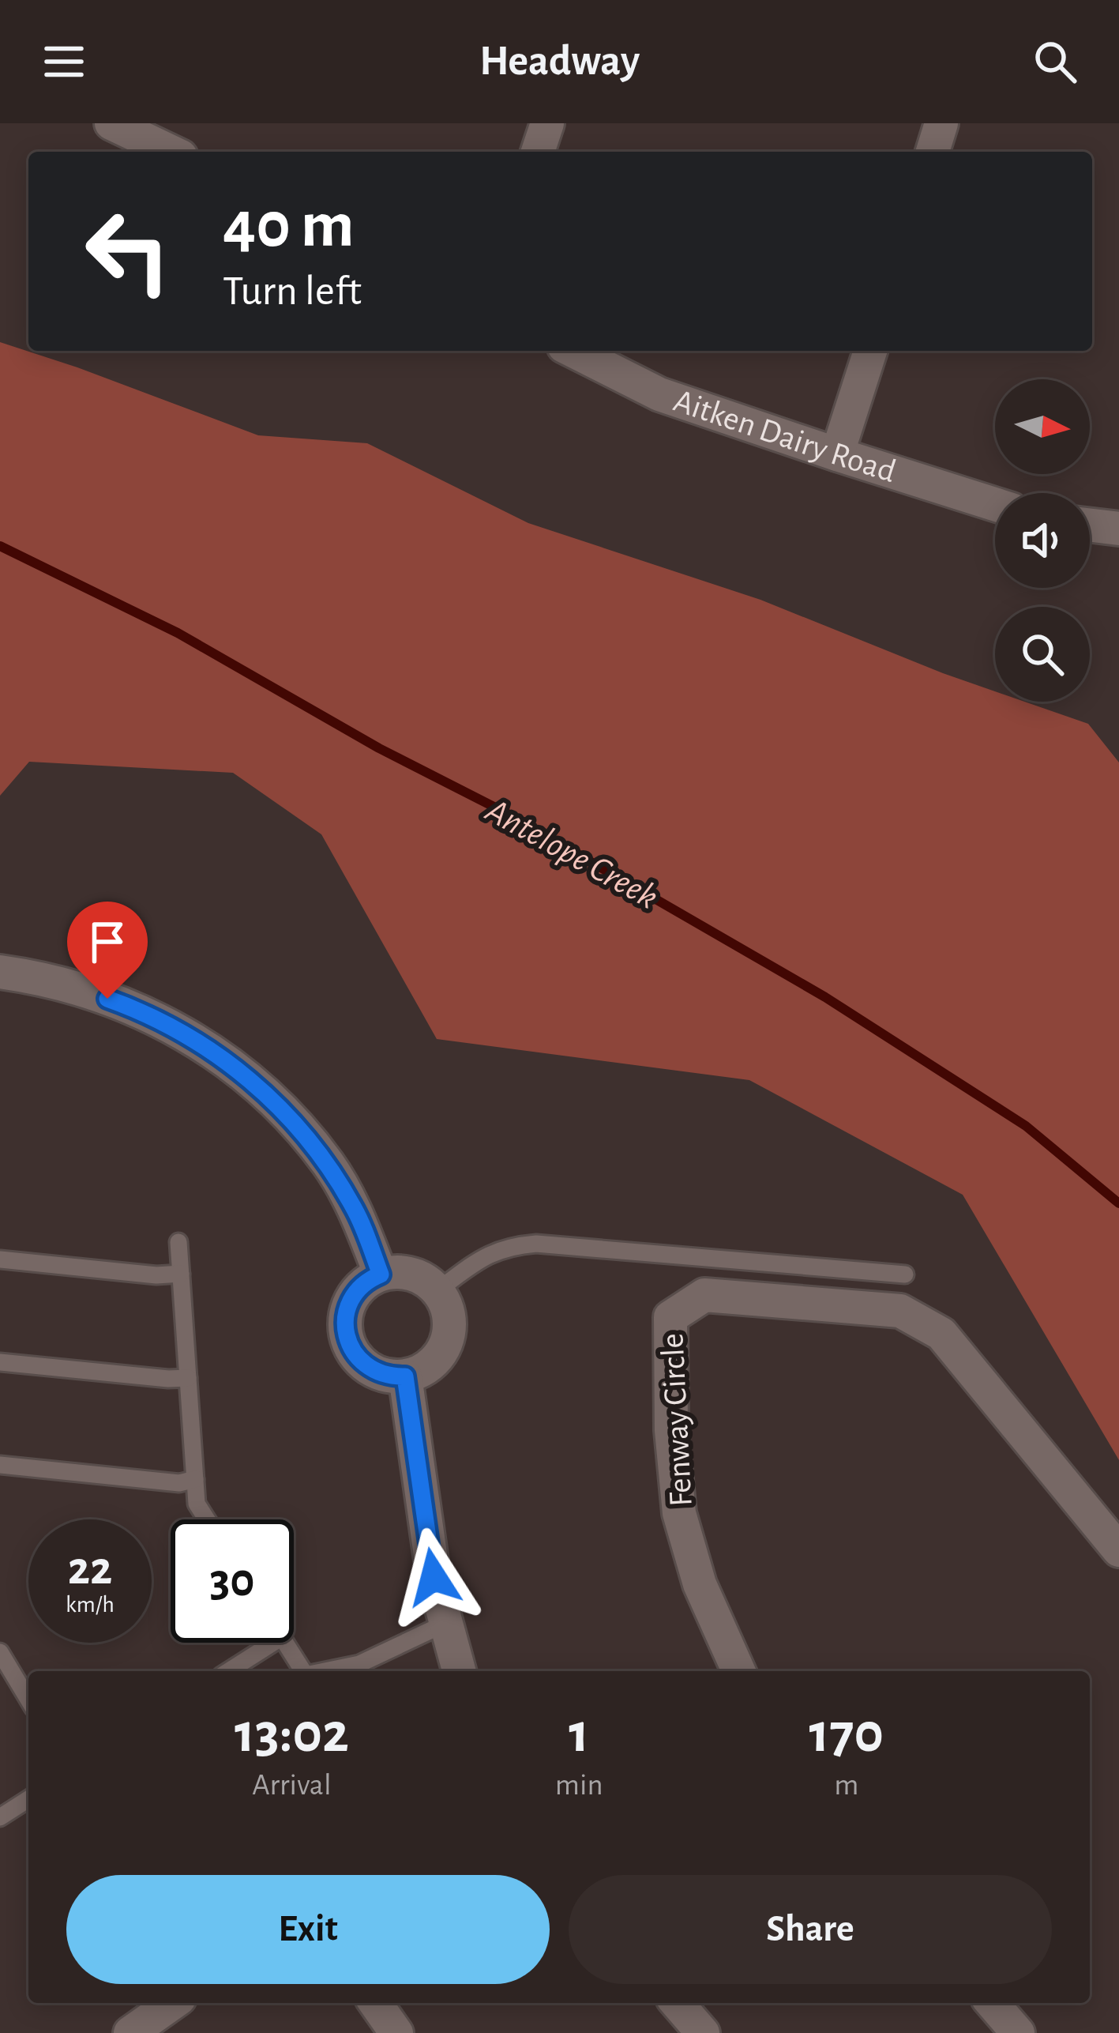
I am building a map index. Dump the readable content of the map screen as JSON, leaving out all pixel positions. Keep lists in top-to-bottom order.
{
  "streets": {
    "street": ["Aitken Dairy Road", "Fenway Circle"]
  },
  "water": ["Antelope Creek"],
  "north": "right",
  "page": {
    "header": "Headway",
    "turn": ["40 m", "Turn left"],
    "speed": "22 km/h",
    "limit": "30",
    "eta": [
      "13:02",
      "Arrival",
      "1",
      "min",
      "170",
      "m"
    ],
    "buttons": ["Exit", "Share"]
  }
}
